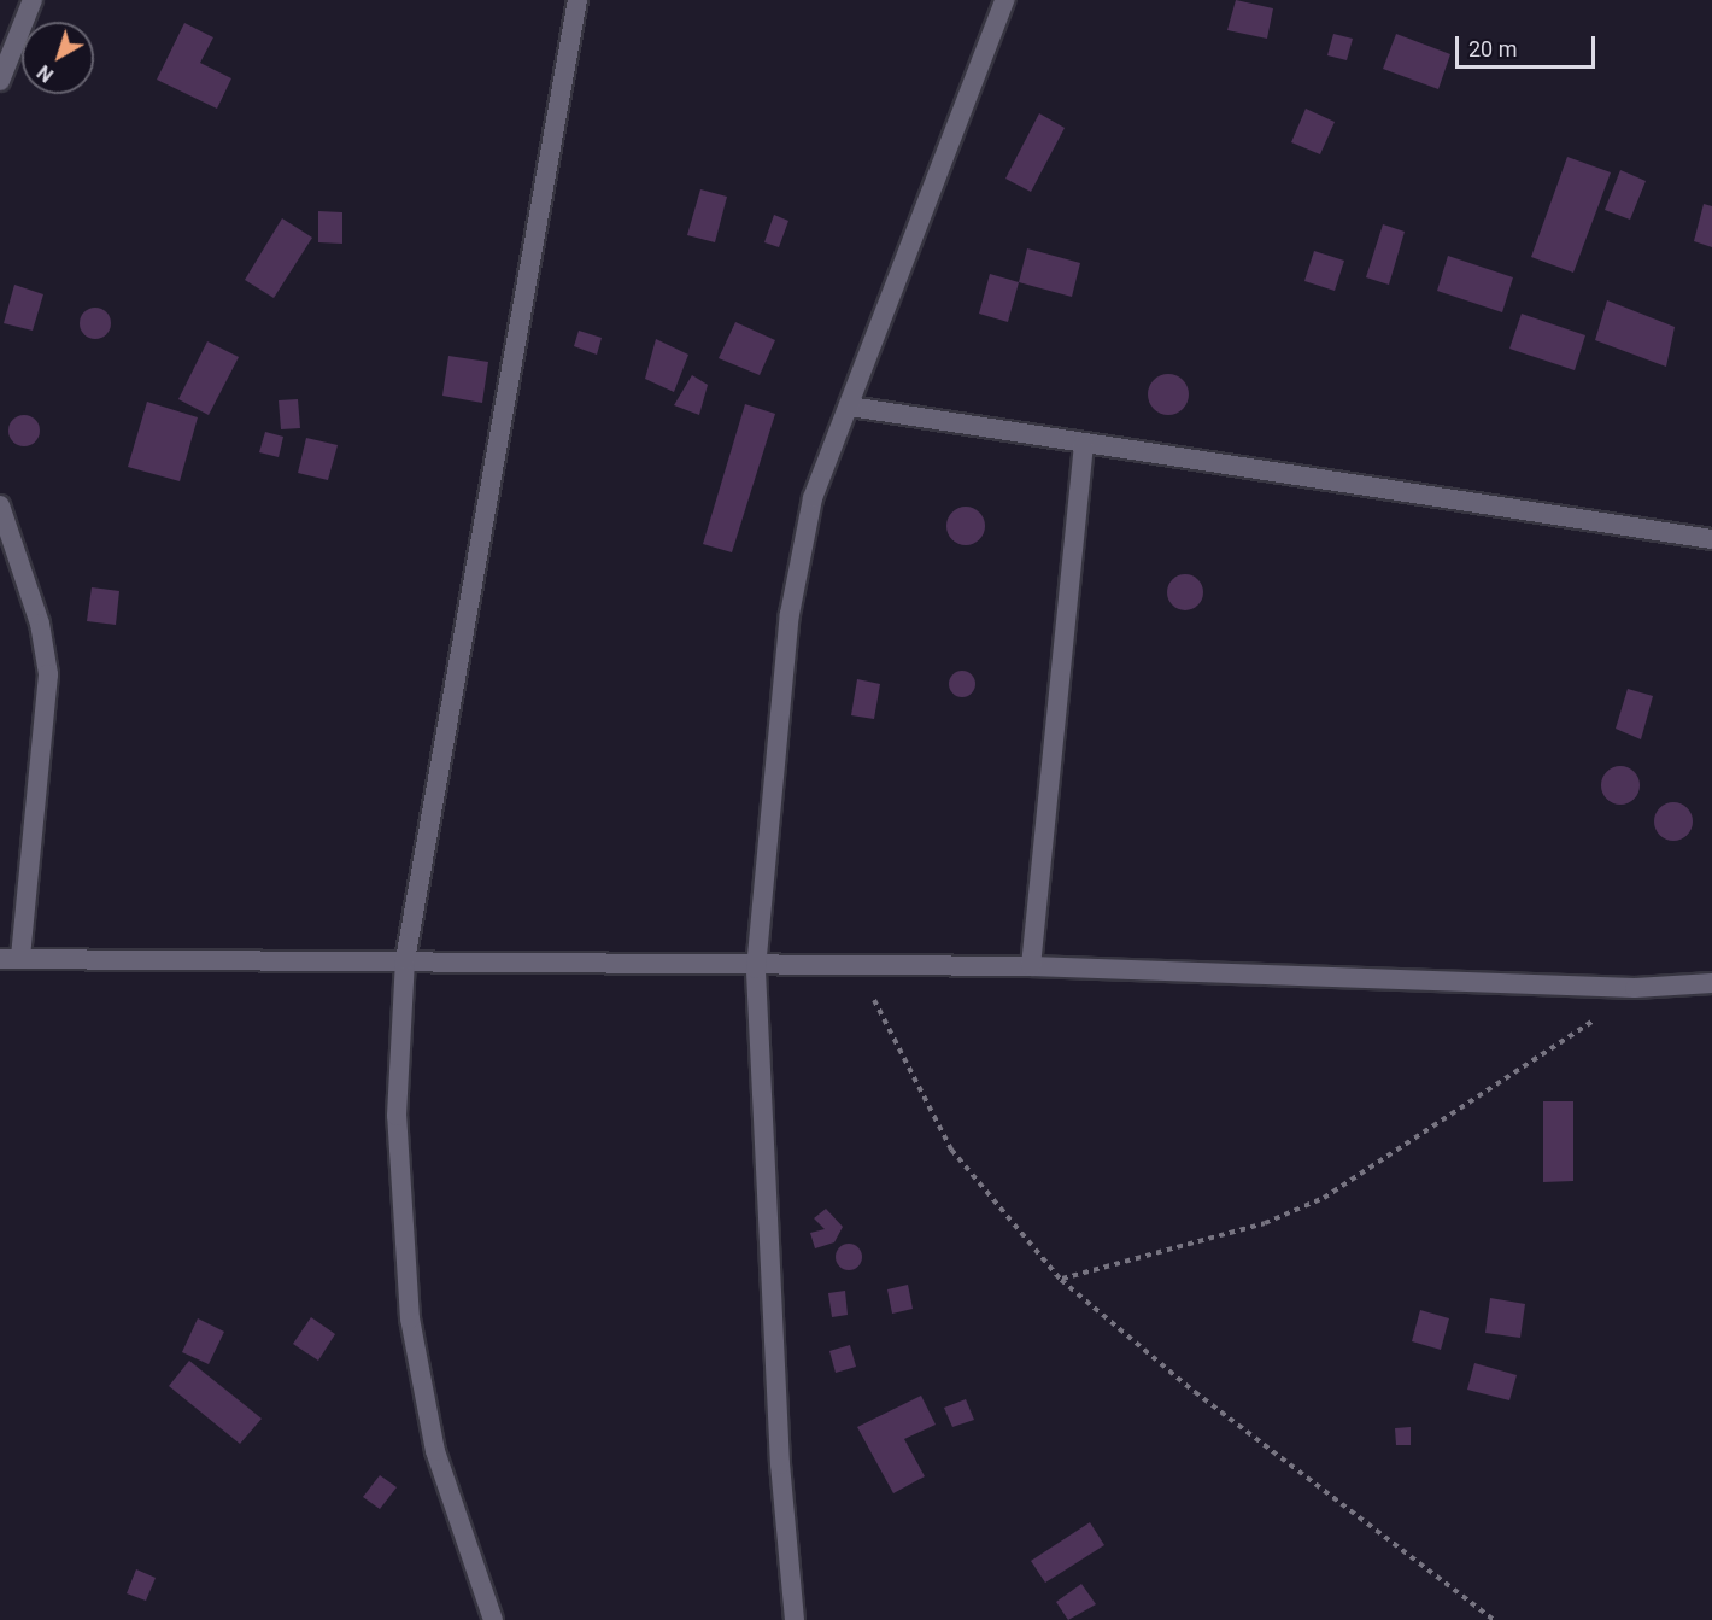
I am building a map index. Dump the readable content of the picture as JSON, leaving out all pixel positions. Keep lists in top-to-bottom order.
{
  "scale_bar": "20 m",
  "north": "bottom left"
}
